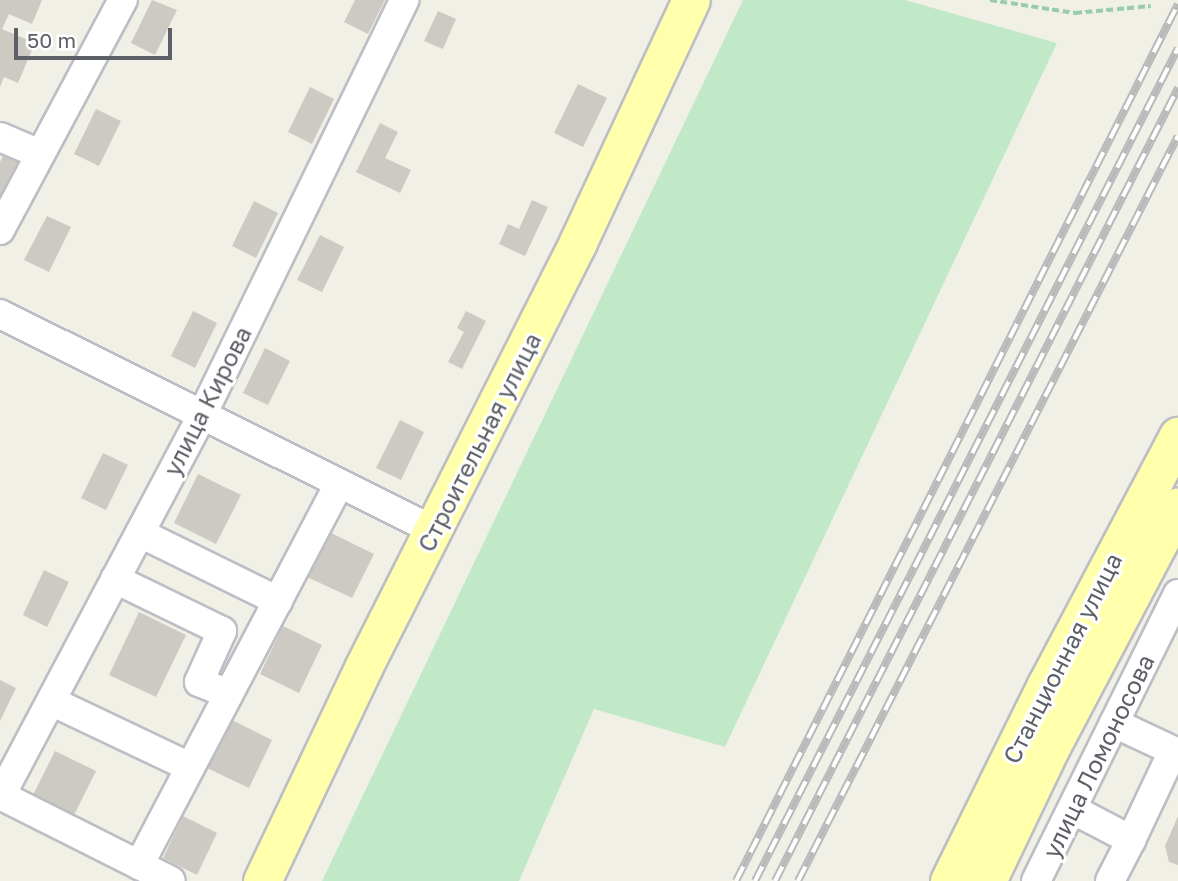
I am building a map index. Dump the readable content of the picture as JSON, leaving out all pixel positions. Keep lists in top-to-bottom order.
{
  "streets": {
    "main road": ["Строительная улица", "Станционная улица"],
    "street": ["улица Кирова", "улица Ломоносова"]
  },
  "scale_bar": "50 m"
}
